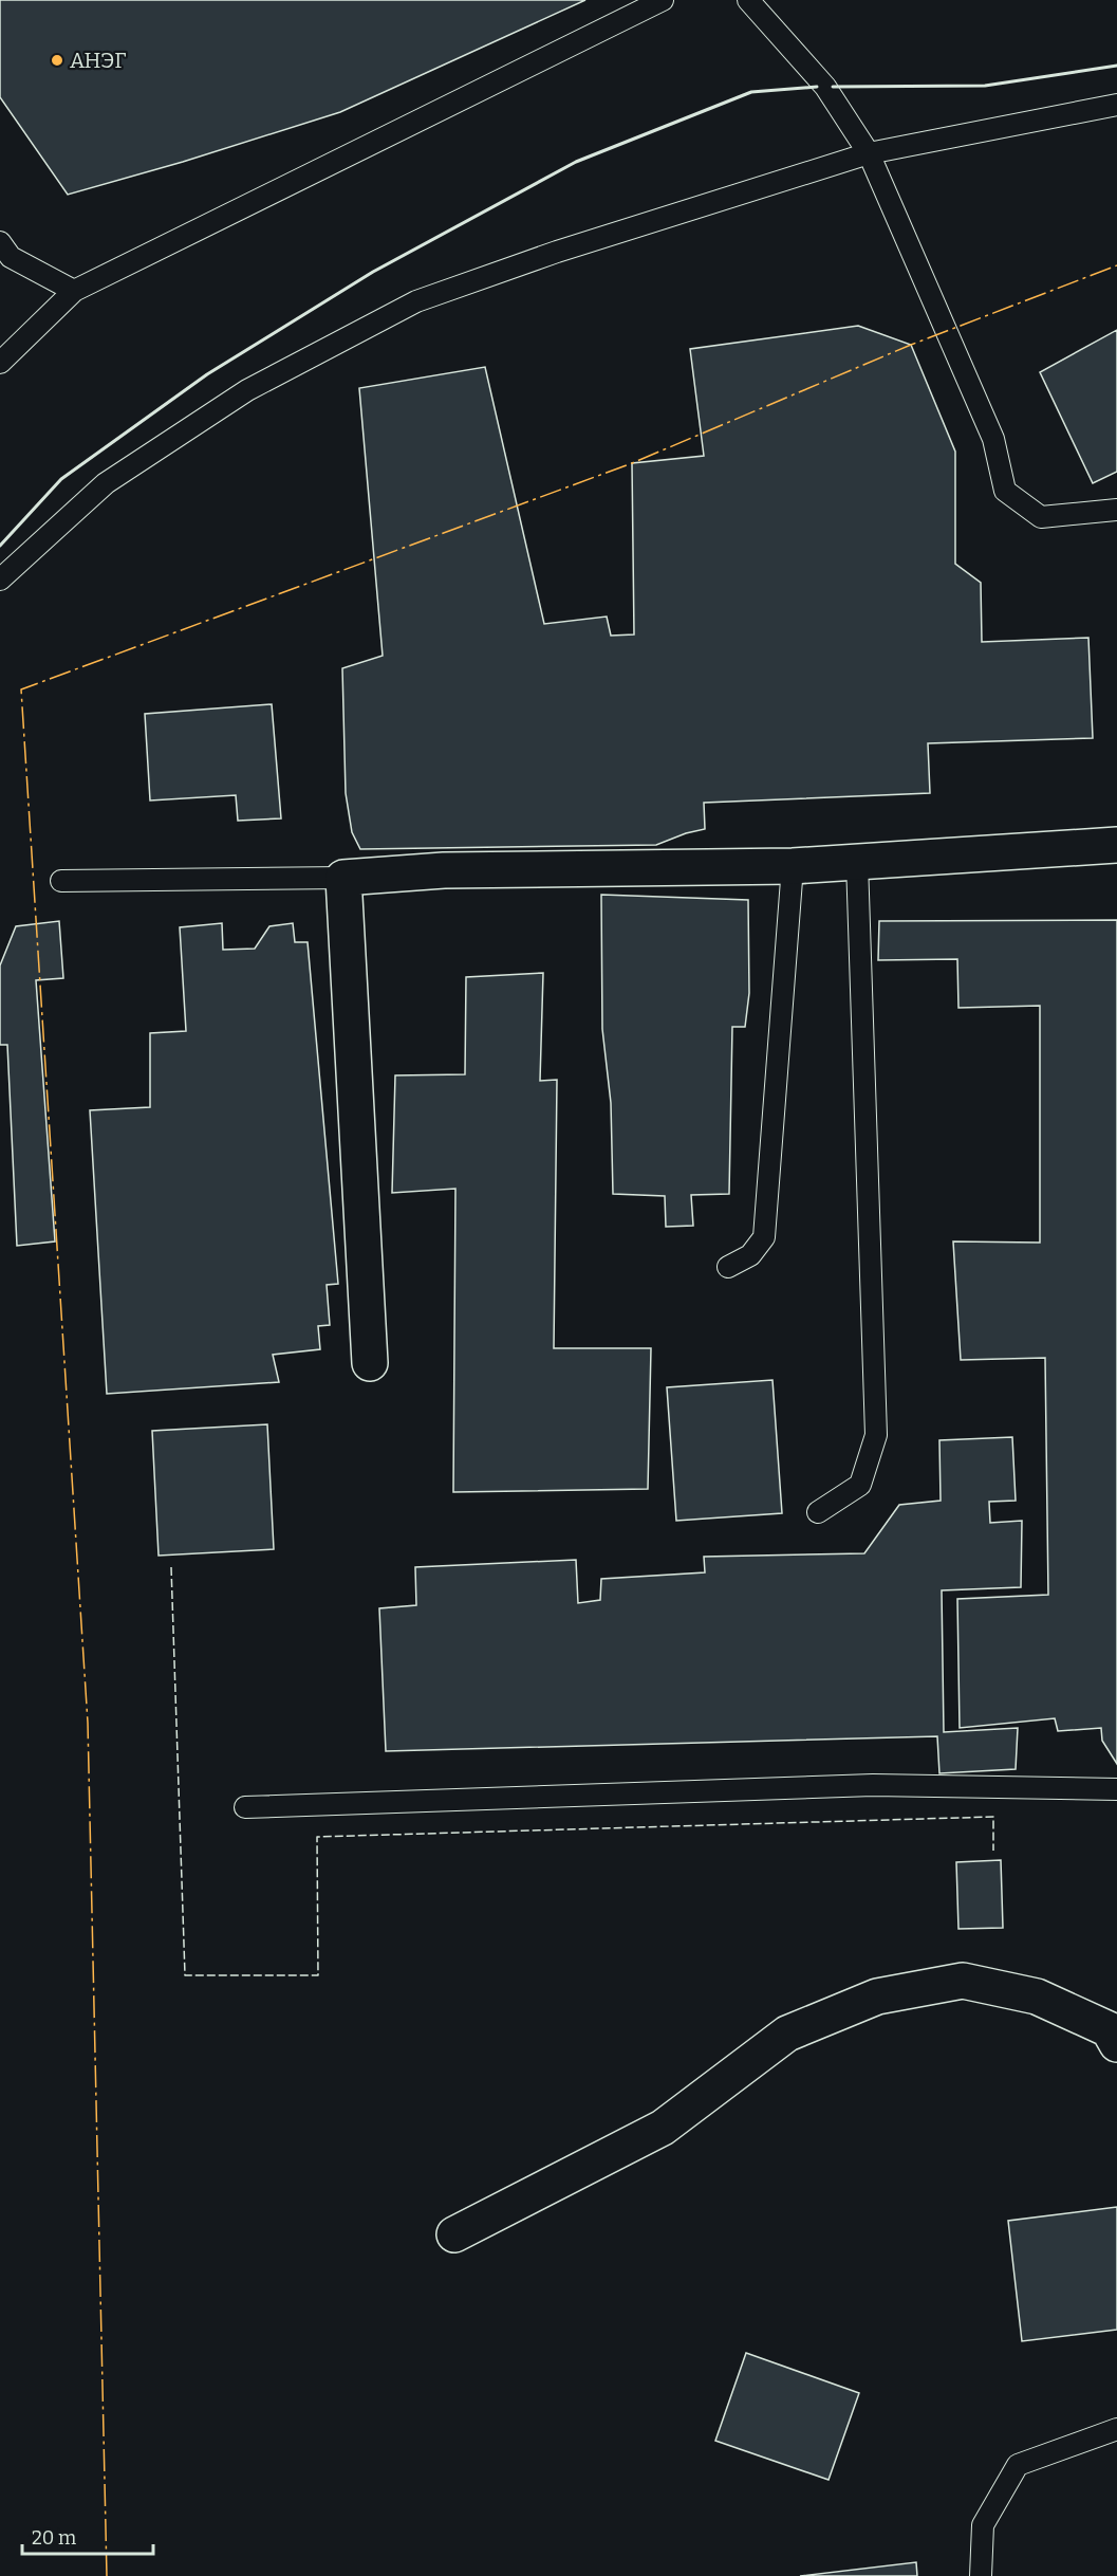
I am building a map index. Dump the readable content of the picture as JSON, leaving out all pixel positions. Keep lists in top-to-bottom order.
{
  "places": ["АНЭГ"],
  "scale_bar": "20 m"
}
